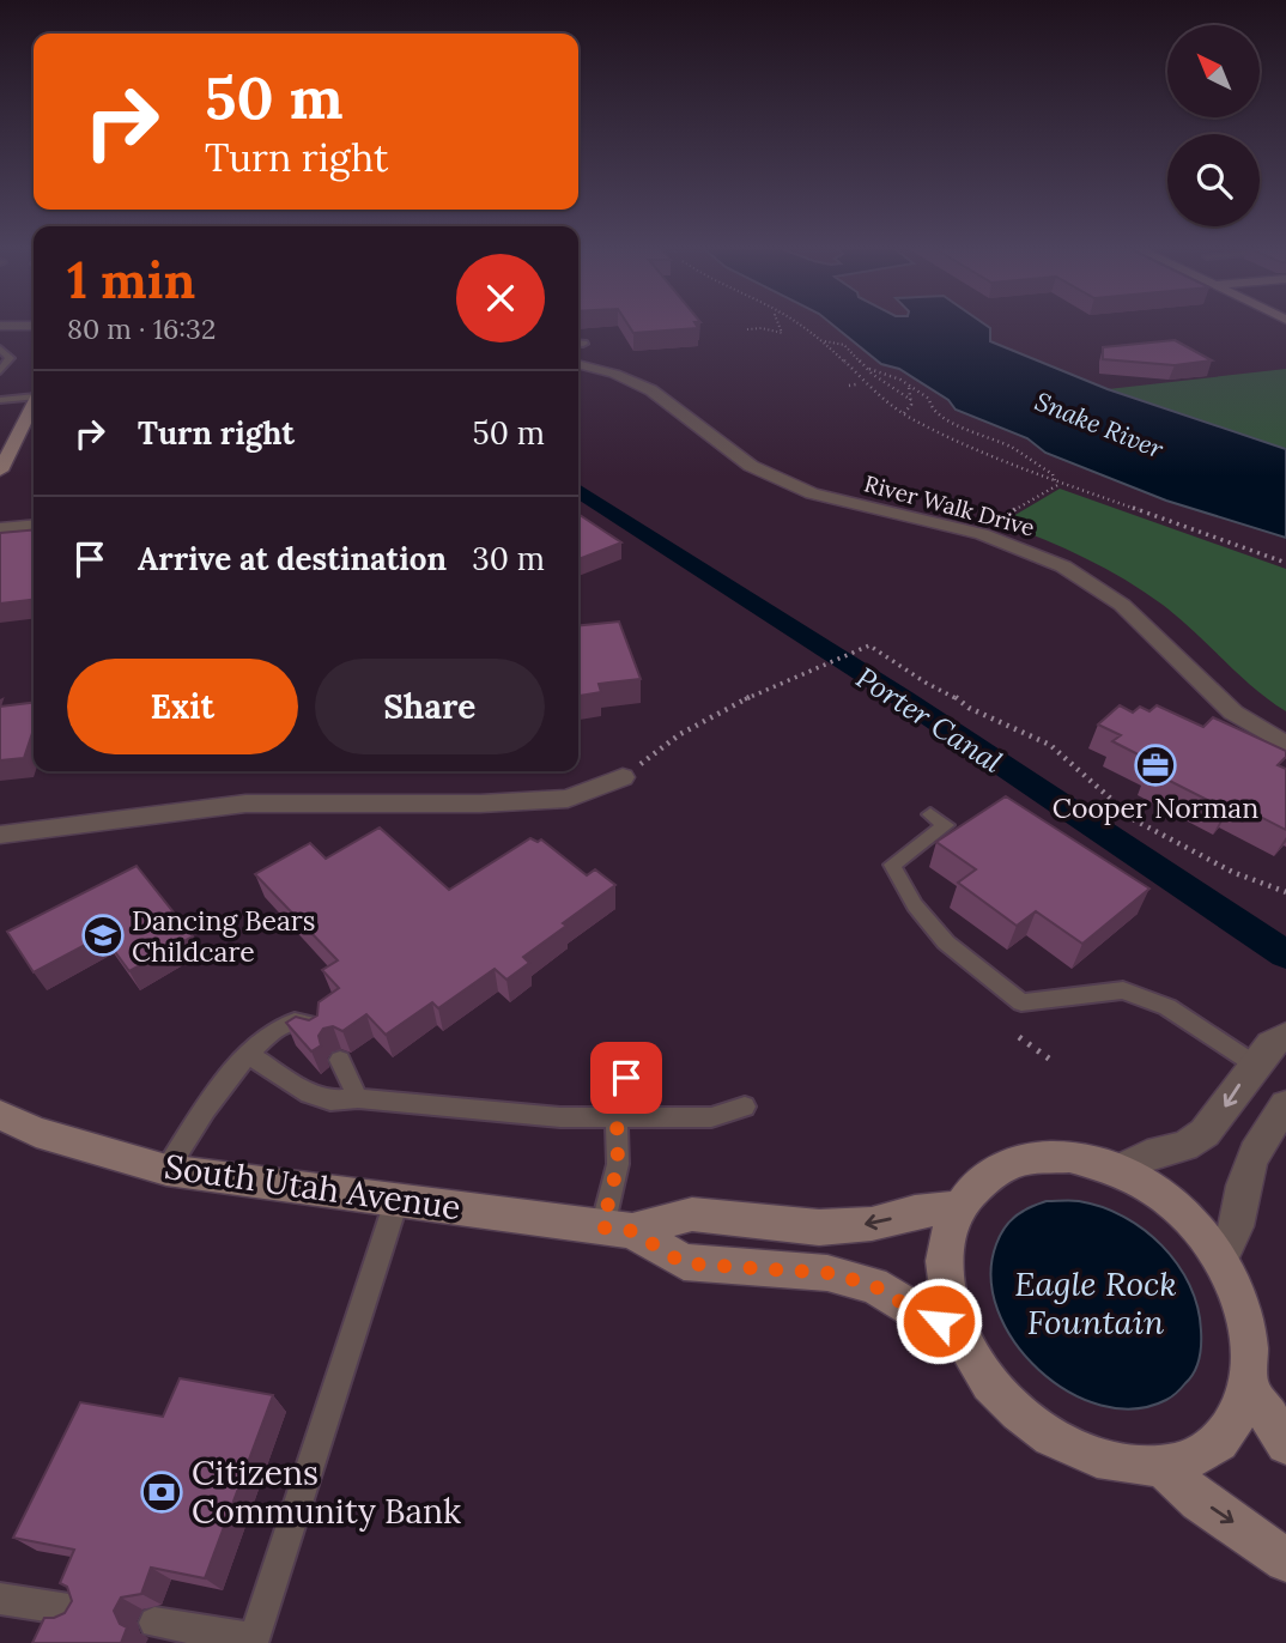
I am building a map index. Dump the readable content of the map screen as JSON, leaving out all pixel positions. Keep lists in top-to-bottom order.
{
  "streets": {
    "main road": ["South Utah Avenue"],
    "street": ["River Walk Drive"]
  },
  "water": ["Snake River", "Porter Canal", "Eagle Rock Fountain"],
  "places": {
    "office": ["Cooper Norman"],
    "school or university": ["Dancing Bears Childcare"],
    "bank": ["Citizens Community Bank"]
  },
  "north": "top left",
  "page": {
    "turn": ["50 m", "Turn right"],
    "heading": ["1 min", "80 m · 16:32"],
    "list": [
      {
        "name": "Turn right",
        "value": "50 m"
      },
      {
        "name": "Arrive at destination",
        "value": "30 m"
      }
    ],
    "buttons": ["Exit", "Share"]
  }
}
